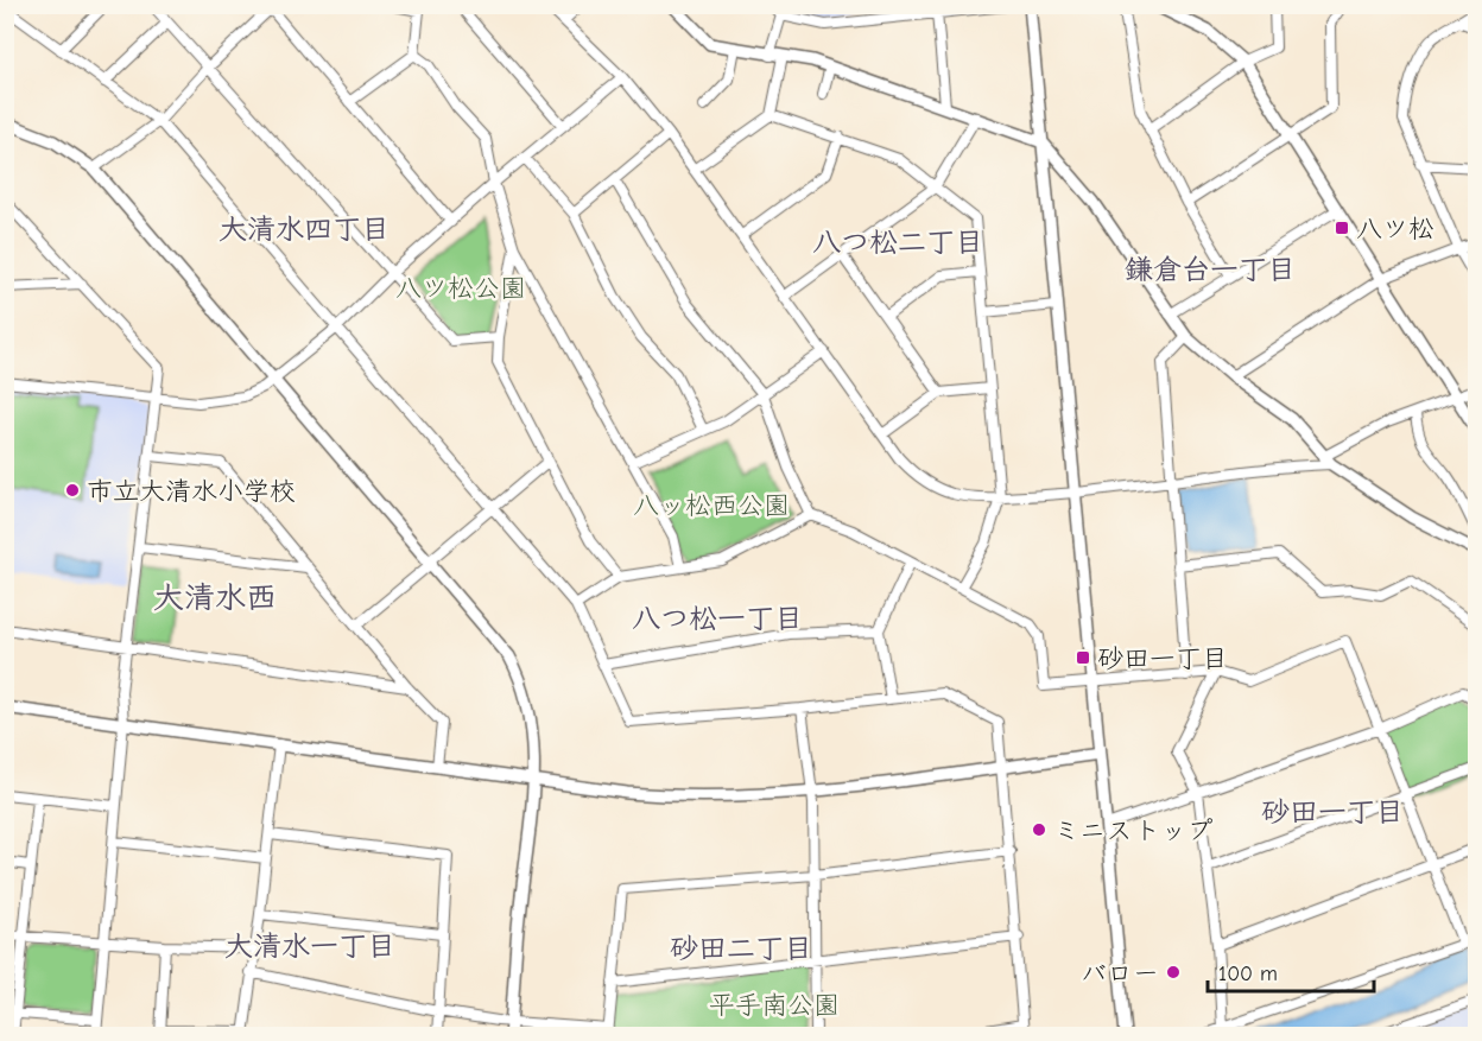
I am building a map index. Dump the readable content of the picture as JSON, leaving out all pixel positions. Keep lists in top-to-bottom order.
{
  "districts": [
    "大清水四丁目",
    "八つ松二丁目",
    "鎌倉台一丁目",
    "大清水西",
    "八つ松一丁目",
    "砂田一丁目",
    "大清水一丁目",
    "砂田二丁目"
  ],
  "parks": ["八ツ松公園", "八ッ松西公園", "平手南公園"],
  "places": {
    "transit": ["八ツ松", "砂田一丁目"],
    "other": ["市立大清水小学校", "ミニストップ", "バロー"]
  },
  "scale_bar": "100 m"
}
